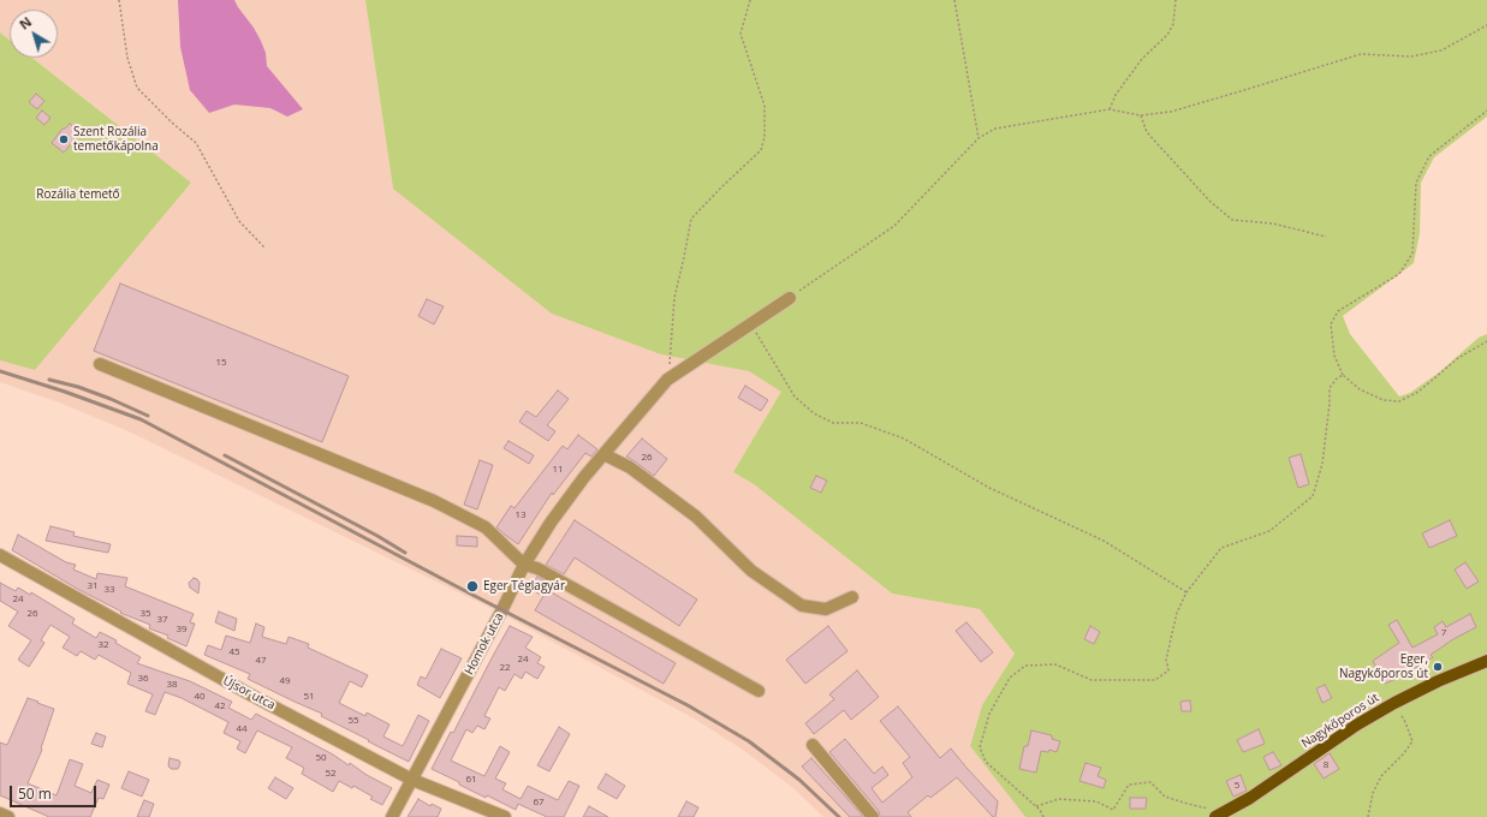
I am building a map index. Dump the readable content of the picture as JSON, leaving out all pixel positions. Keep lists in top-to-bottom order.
{
  "streets": {
    "main road": ["Nagykőporos út"],
    "street": ["Homok utca", "Újsor utca"]
  },
  "crossings": [
    ["Homok utca", "Újsor utca"]
  ],
  "parks": ["Rozália temető"],
  "places": ["Szent Rozália temetőkápolna", "Eger Téglagyár", "Eger, Nagykőporos út"],
  "house_numbers": [
    "15",
    "26",
    "11",
    "13",
    "31",
    "33",
    "24",
    "26",
    "35",
    "37",
    "39",
    "7",
    "32",
    "45",
    "24",
    "47",
    "22",
    "36",
    "49",
    "38",
    "40",
    "51",
    "42",
    "55",
    "44",
    "50",
    "8",
    "52",
    "61",
    "5",
    "67"
  ],
  "scale_bar": "50 m",
  "north": "top left"
}
